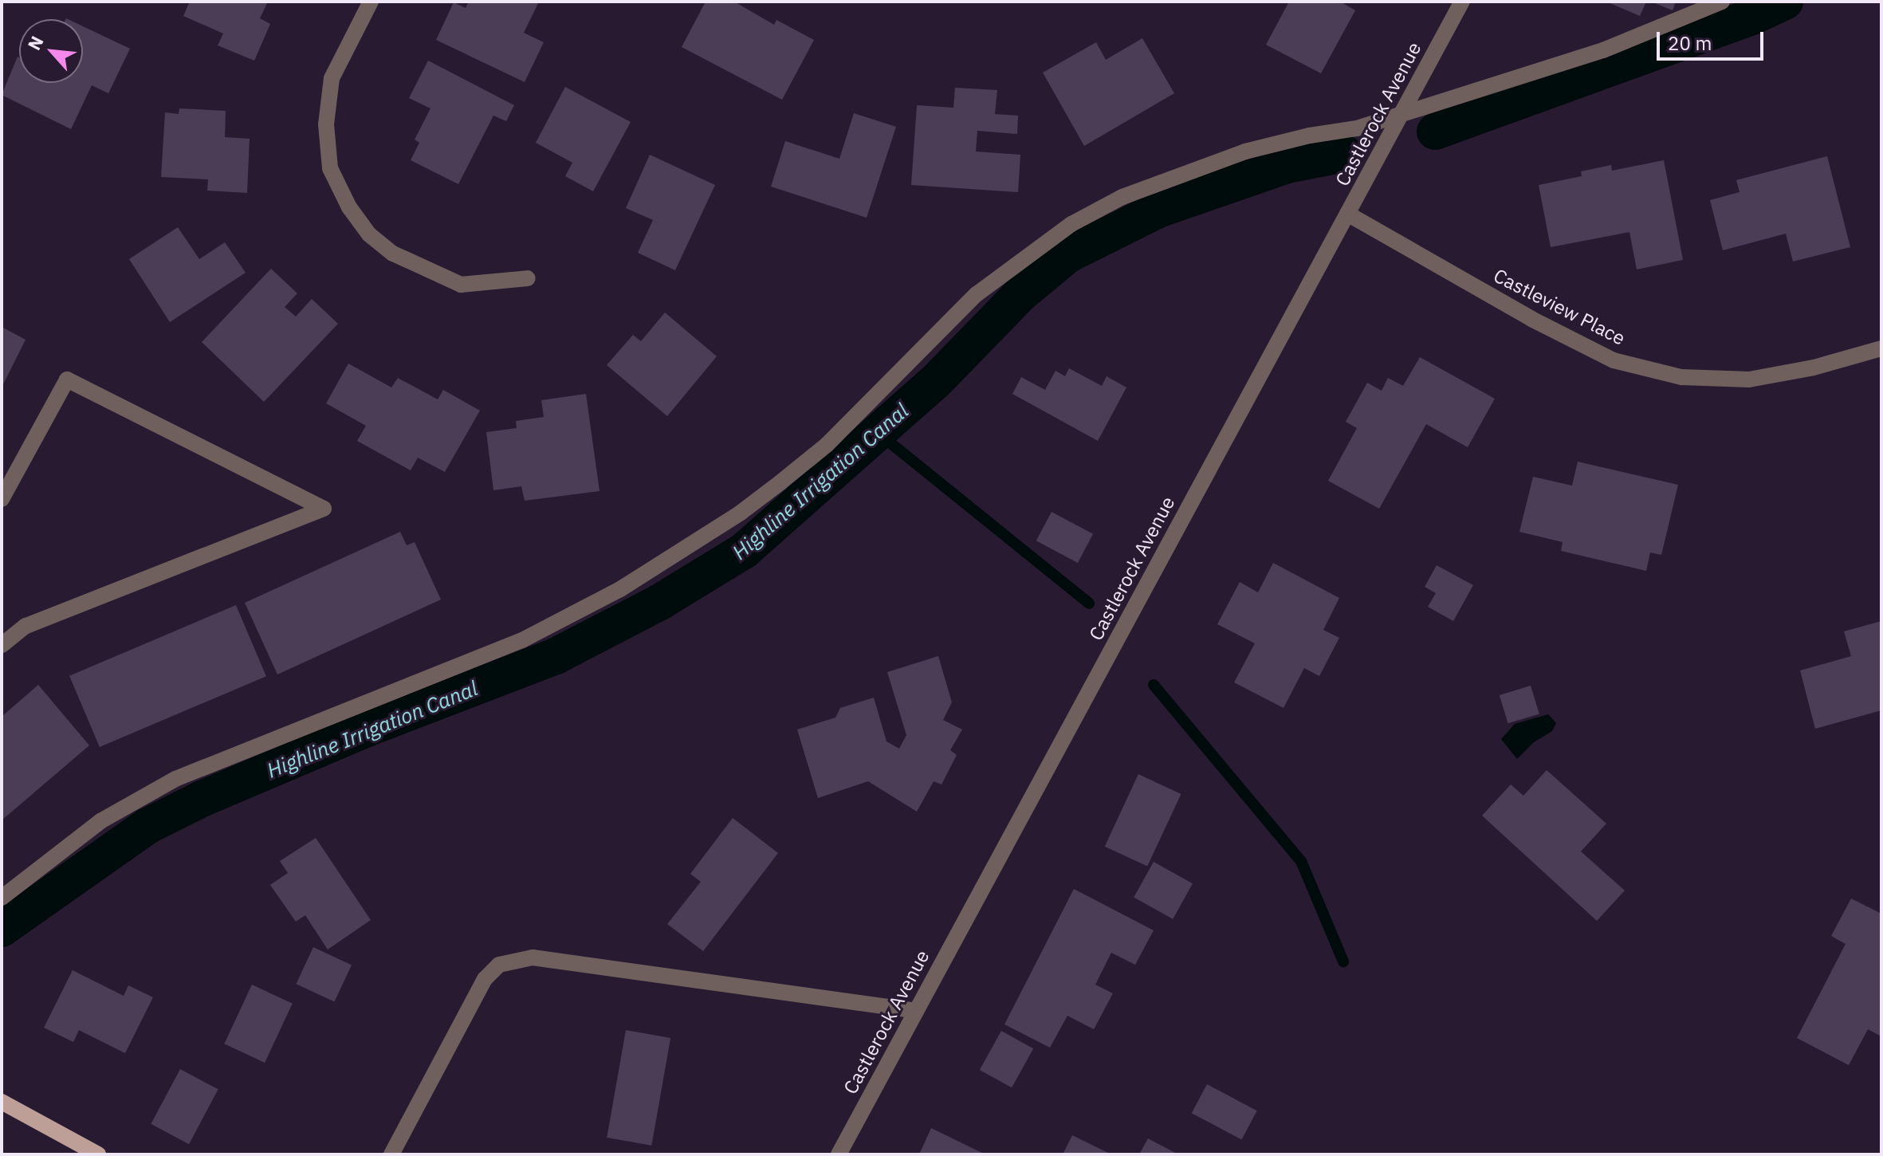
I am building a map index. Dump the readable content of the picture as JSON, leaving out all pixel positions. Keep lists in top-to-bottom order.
{
  "streets": {
    "street": ["Castlerock Avenue", "Castleview Place"]
  },
  "crossings": [
    ["Castlerock Avenue", "Castleview Place"]
  ],
  "water": ["Highline Irrigation Canal"],
  "scale_bar": "20 m",
  "north": "top left"
}
